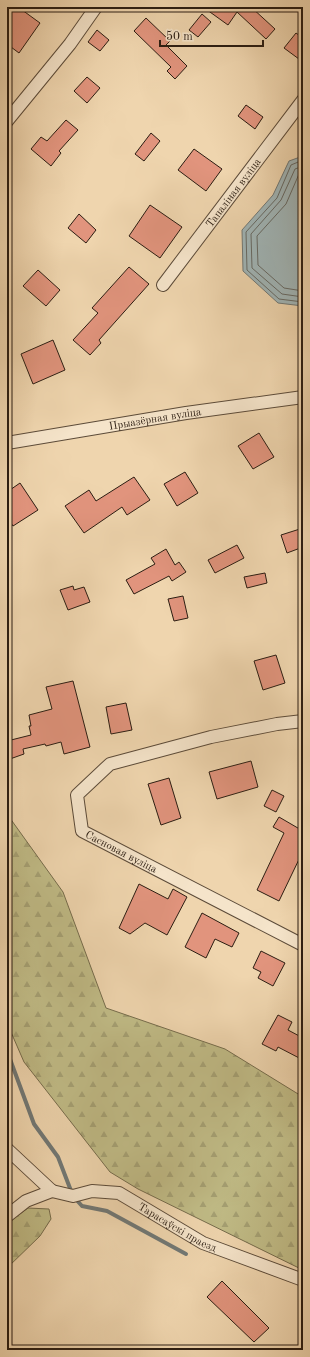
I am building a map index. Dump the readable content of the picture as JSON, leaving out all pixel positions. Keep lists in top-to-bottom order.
{
  "streets": {
    "street": [
      "Тапаліная вуліца",
      "Прыазёрная вуліца",
      "Сасновая вуліца",
      "Тарасаўскі праезд"
    ]
  },
  "scale_bar": "50 m"
}
